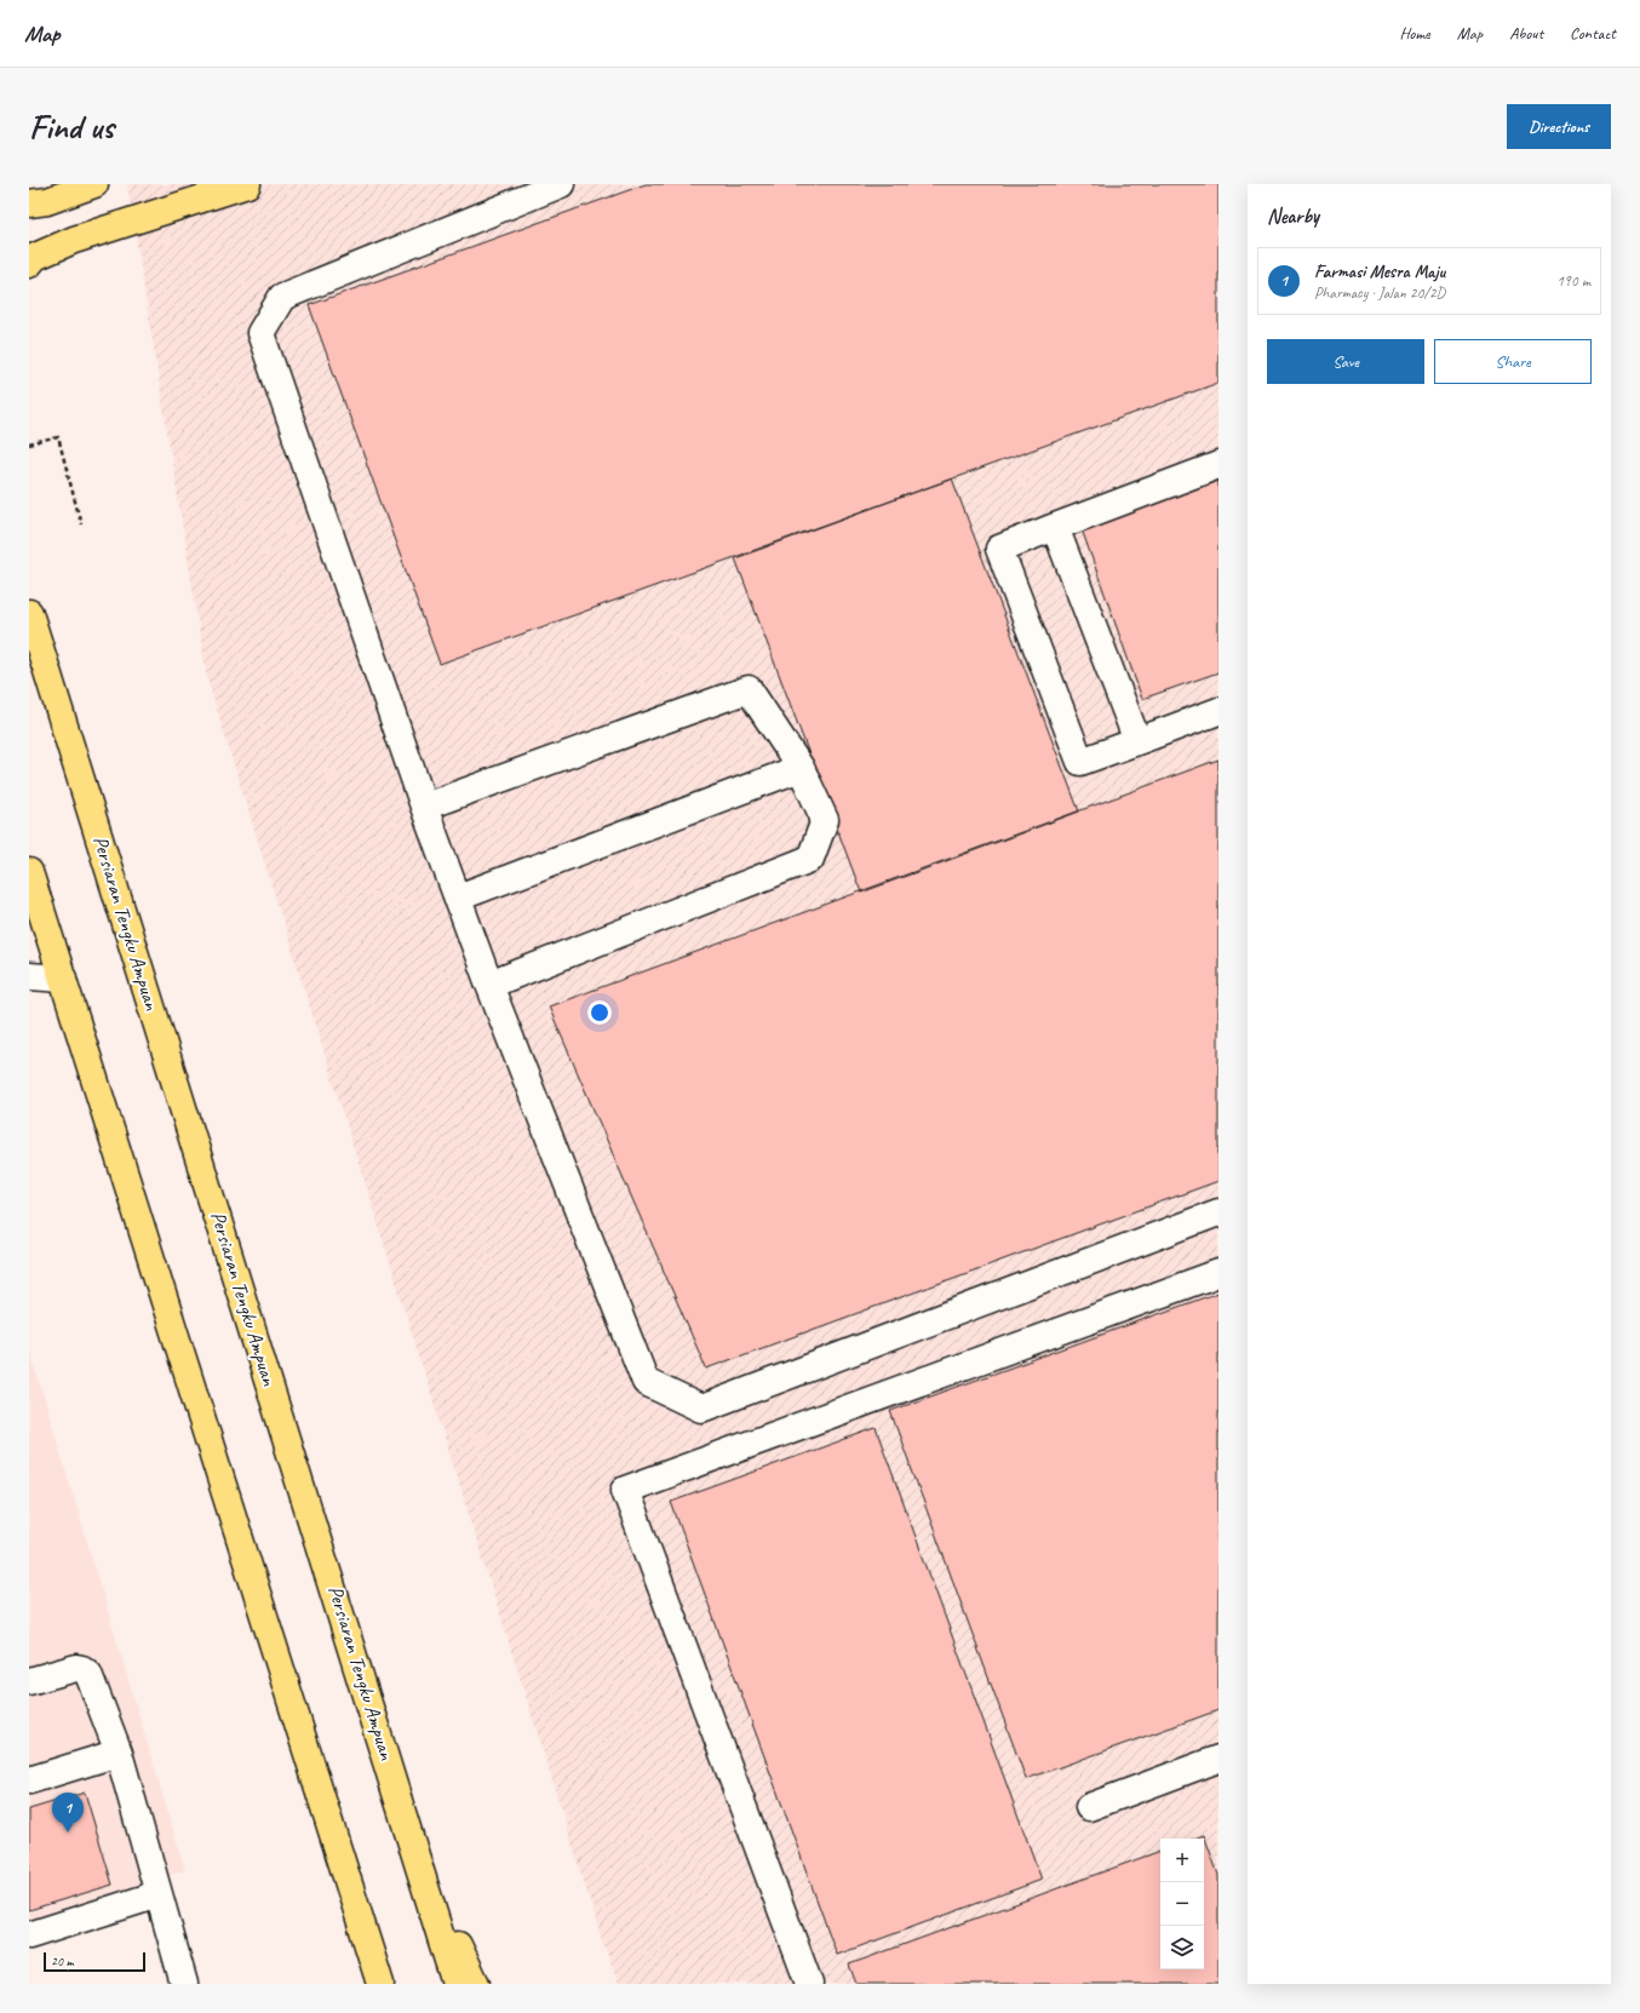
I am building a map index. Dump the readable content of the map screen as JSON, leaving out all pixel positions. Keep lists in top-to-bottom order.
{
  "streets": {
    "main road": ["Persiaran Tengku Ampuan"]
  },
  "scale_bar": "20 m",
  "page": {
    "header": "Map",
    "nav": [
      "Home",
      "Map",
      "About",
      "Contact"
    ],
    "buttons": [
      "Directions",
      ["Save", "Share"]
    ],
    "title": "Find us",
    "heading": "Nearby",
    "list": [
      {
        "mark": "1",
        "name": "Farmasi Mesra Maju",
        "note": "Pharmacy · Jalan 20/2D",
        "value": "190 m"
      }
    ],
    "pins": "1",
    "map_buttons": ["+", "−"],
    "scale": "20 m"
  }
}
